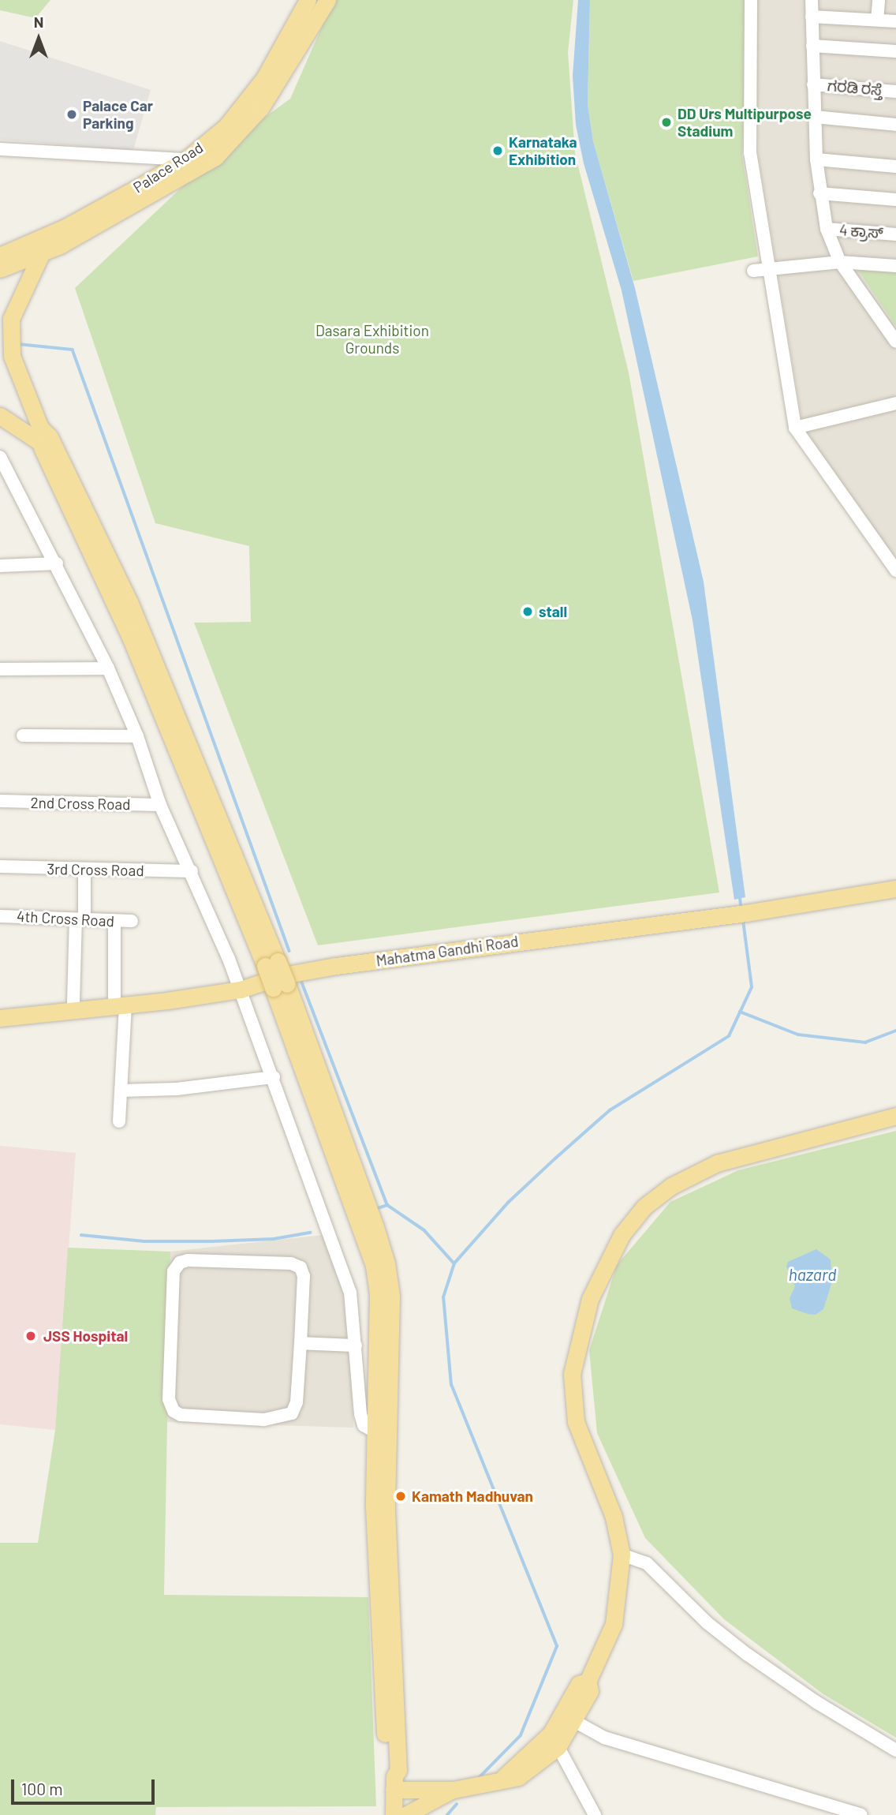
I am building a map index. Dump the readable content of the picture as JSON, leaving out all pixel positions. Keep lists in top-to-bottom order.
{
  "streets": {
    "main road": ["Palace Road", "Mahatma Gandhi Road"],
    "street": [
      "ಗರಡಿ ರಸ್ತೆ",
      "4 ಕ್ರಾಸ್",
      "2nd Cross Road",
      "3rd Cross Road",
      "4th Cross Road"
    ]
  },
  "water": ["hazard"],
  "parks": ["Dasara Exhibition Grounds"],
  "places": [
    "Palace Car Parking",
    "DD Urs Multipurpose Stadium",
    "Karnataka Exhibition",
    "stall",
    "JSS Hospital",
    "Kamath Madhuvan"
  ],
  "scale_bar": "100 m",
  "north": "top"
}
